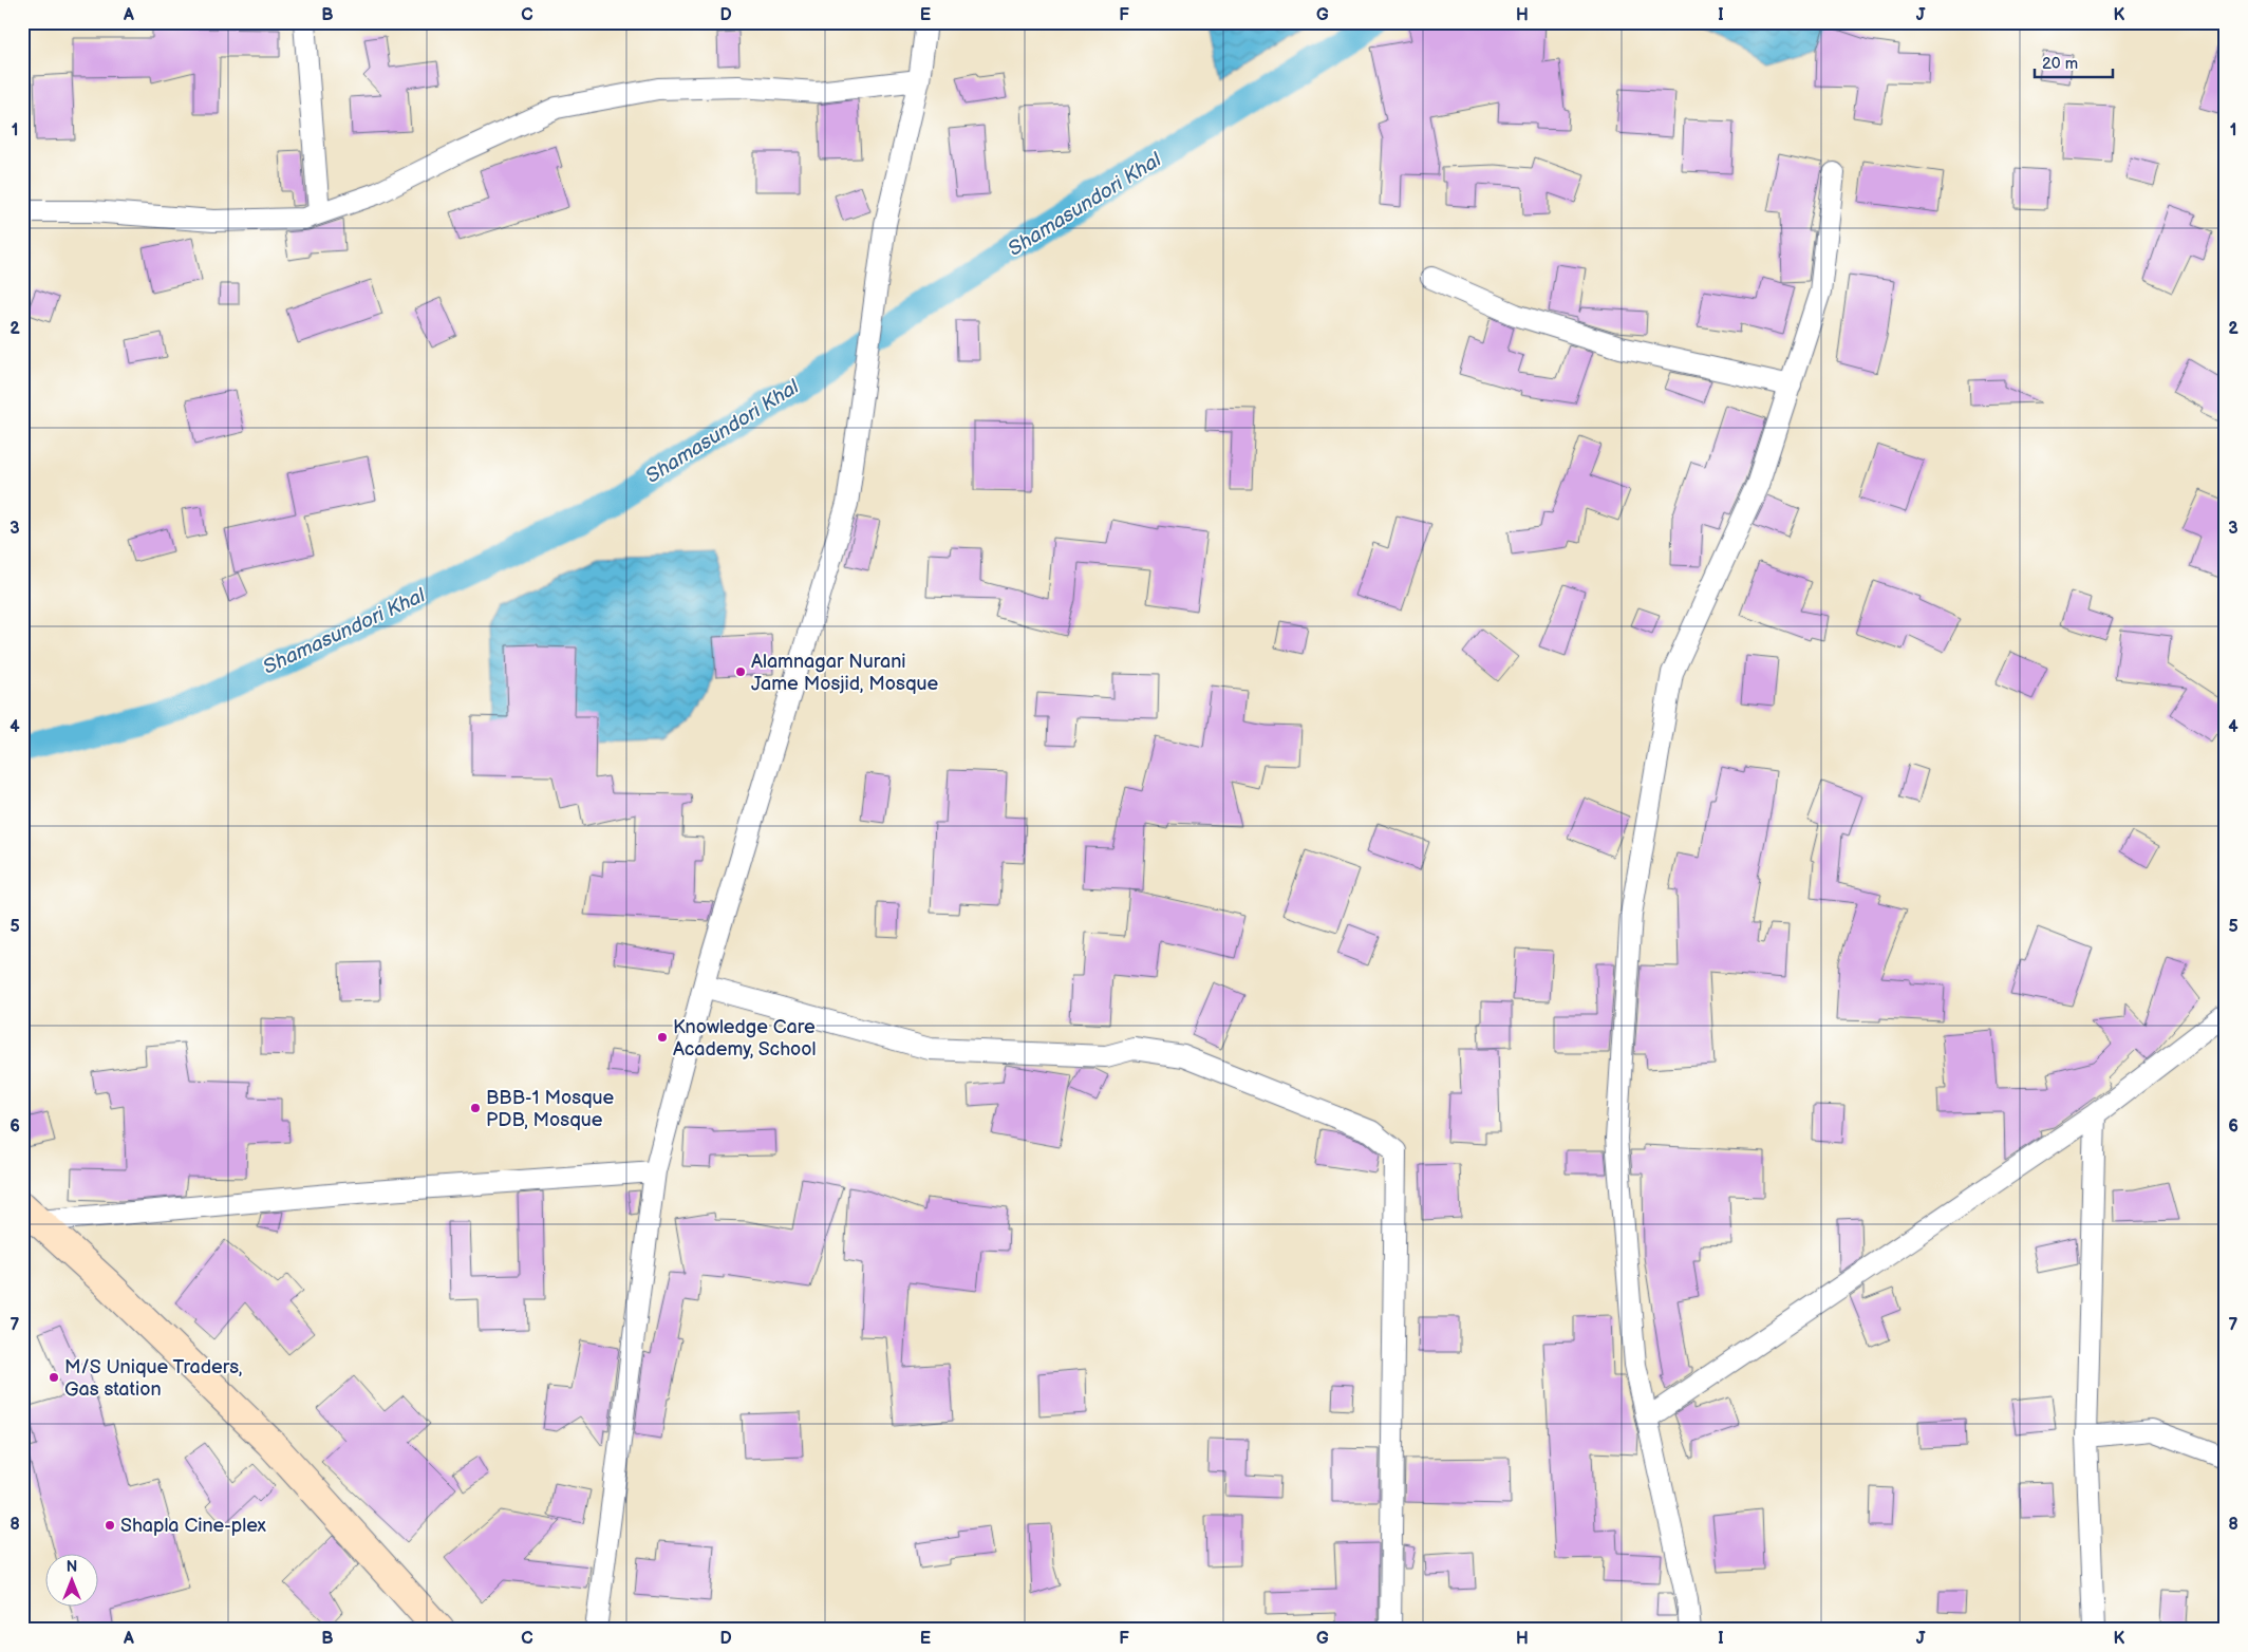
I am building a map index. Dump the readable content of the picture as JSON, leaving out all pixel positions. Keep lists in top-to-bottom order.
{
  "water": ["Shamasundori Khal"],
  "places": [
    "Alamnagar Nurani Jame Mosjid, Mosque",
    "Knowledge Care Academy, School",
    "BBB-1 Mosque PDB, Mosque",
    "M/S Unique Traders, Gas station",
    "Shapla Cine-plex"
  ],
  "scale_bar": "20 m",
  "north": "top",
  "grid": {
    "columns": [
      "A",
      "B",
      "C",
      "D",
      "E",
      "F",
      "G",
      "H",
      "I",
      "J",
      "K"
    ],
    "rows": [
      "1",
      "2",
      "3",
      "4",
      "5",
      "6",
      "7",
      "8"
    ]
  }
}
